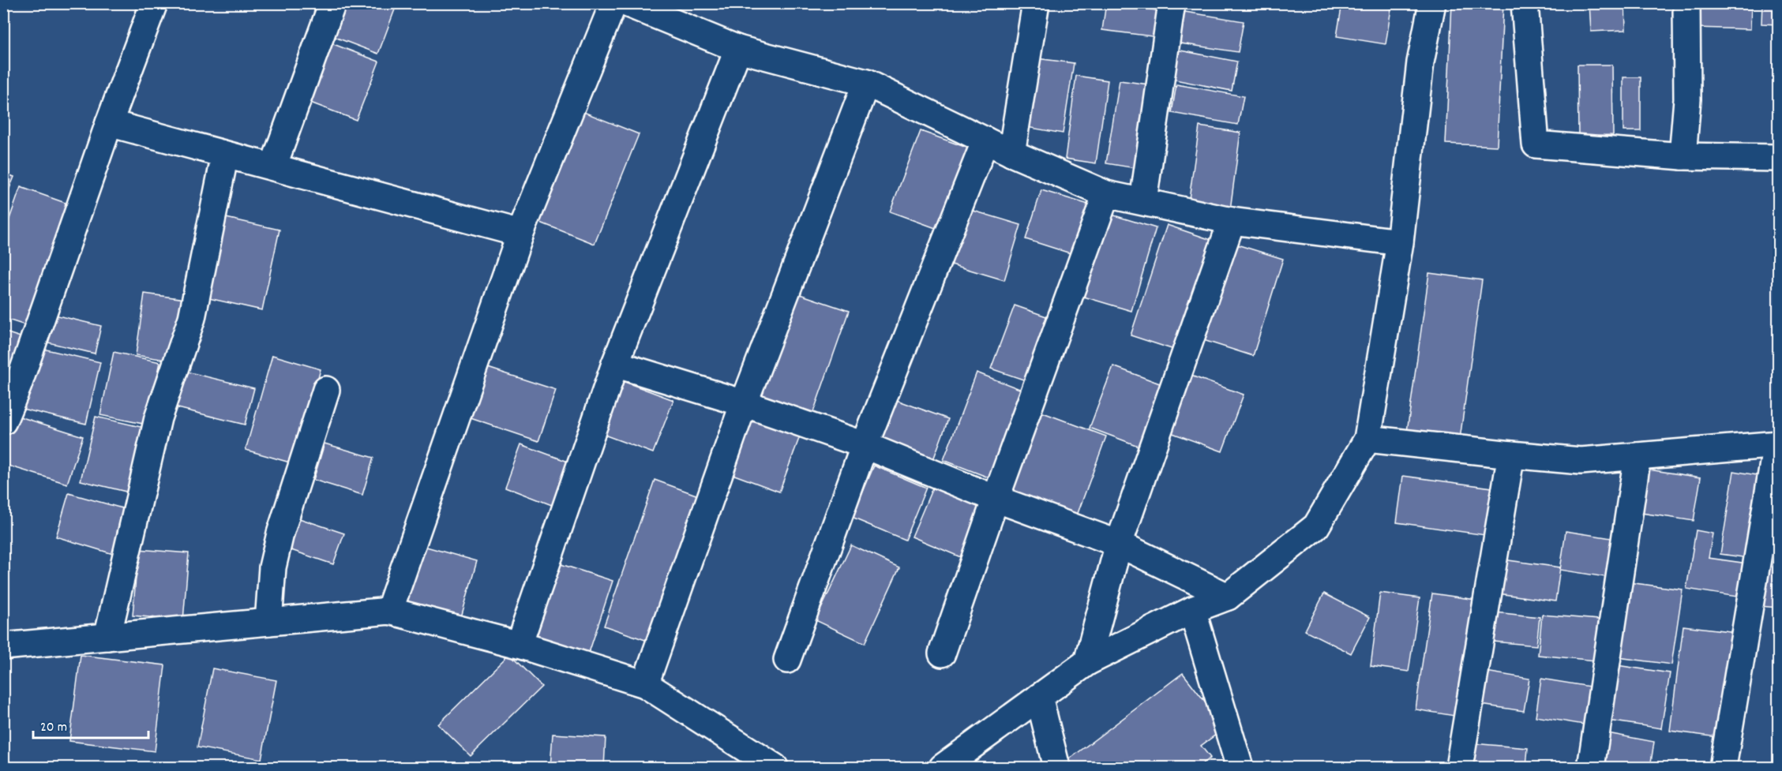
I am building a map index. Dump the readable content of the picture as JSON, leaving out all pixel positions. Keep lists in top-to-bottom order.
{
  "scale_bar": "20 m"
}
